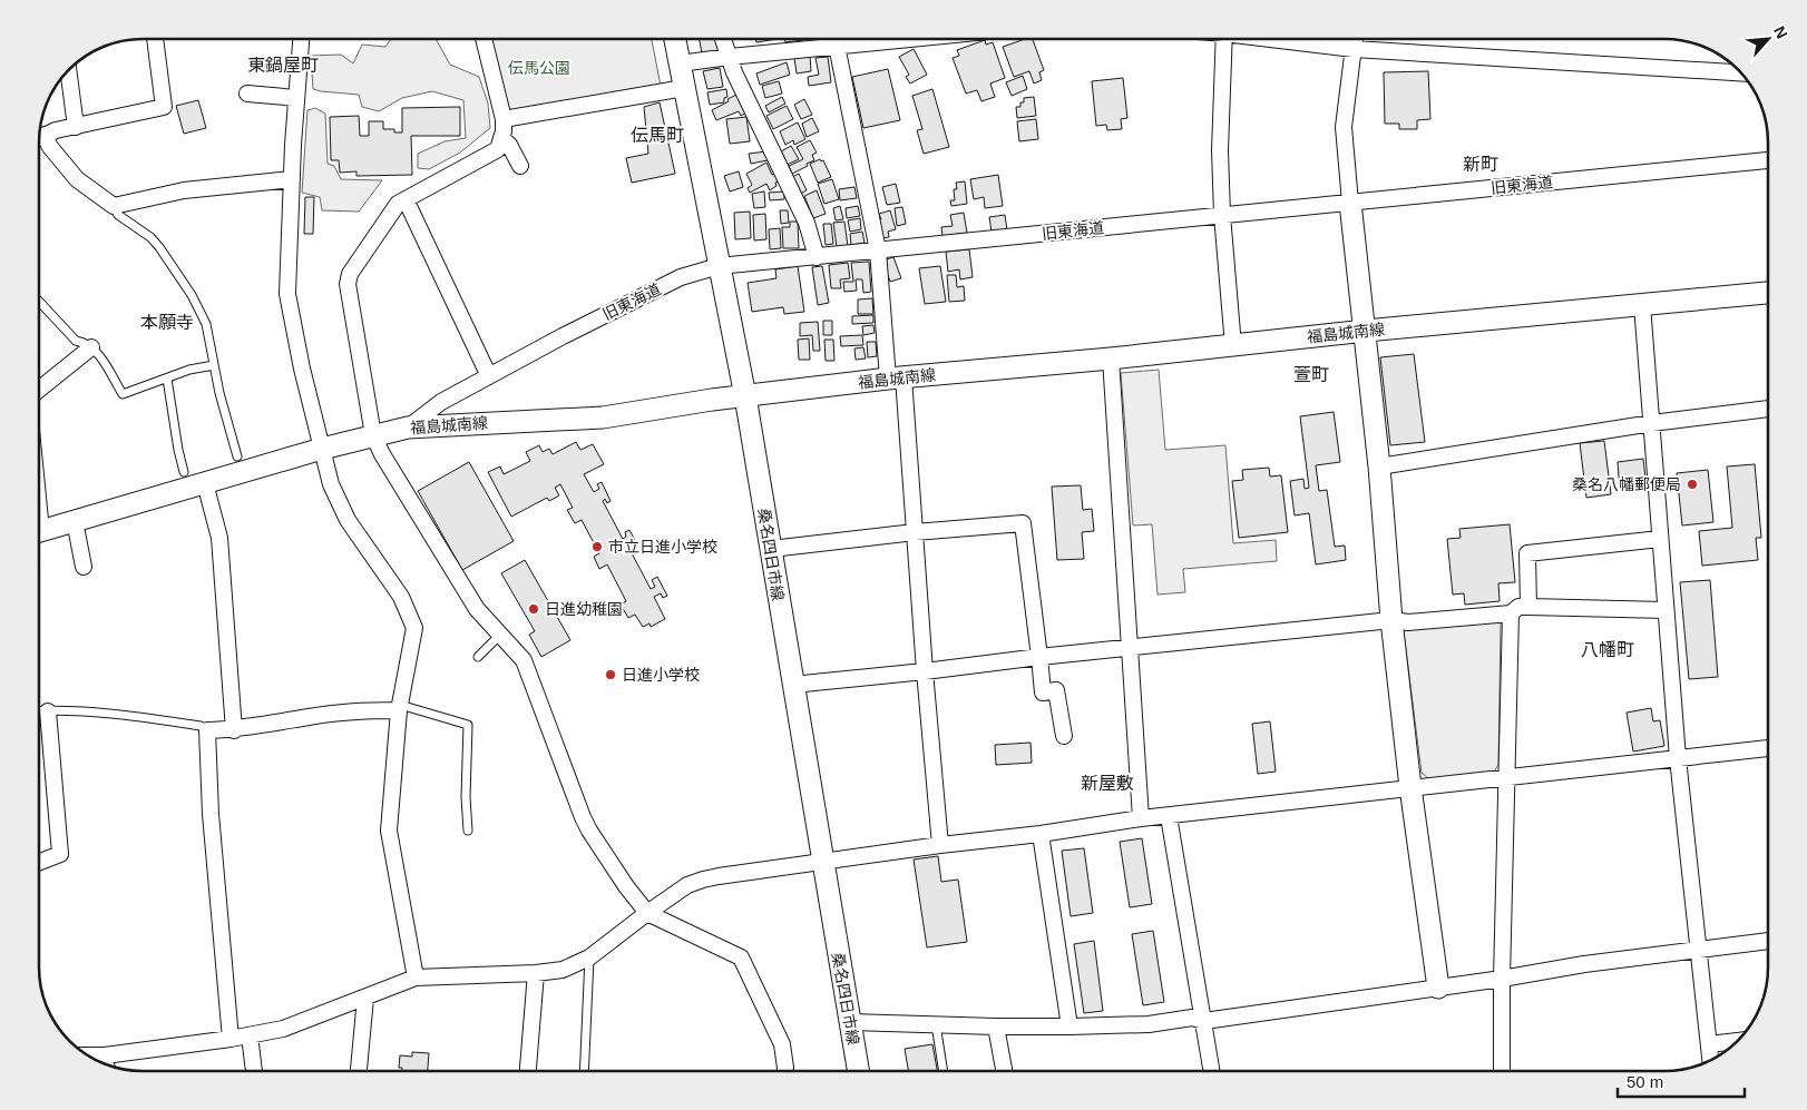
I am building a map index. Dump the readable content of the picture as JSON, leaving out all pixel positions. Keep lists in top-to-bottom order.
{
  "streets": {
    "main road": ["福島城南線", "桑名四日市線"],
    "street": ["旧東海道"]
  },
  "crossings": [
    ["旧東海道", "福島城南線"],
    ["旧東海道", "桑名四日市線"],
    ["福島城南線", "桑名四日市線"]
  ],
  "districts": [
    "東鍋屋町",
    "伝馬町",
    "新町",
    "本願寺",
    "萱町",
    "八幡町",
    "新屋敷"
  ],
  "parks": ["伝馬公園"],
  "places": [
    "桑名八幡郵便局",
    "市立日進小学校",
    "日進幼稚園",
    "日進小学校"
  ],
  "scale_bar": "50 m",
  "north": "top right"
}
